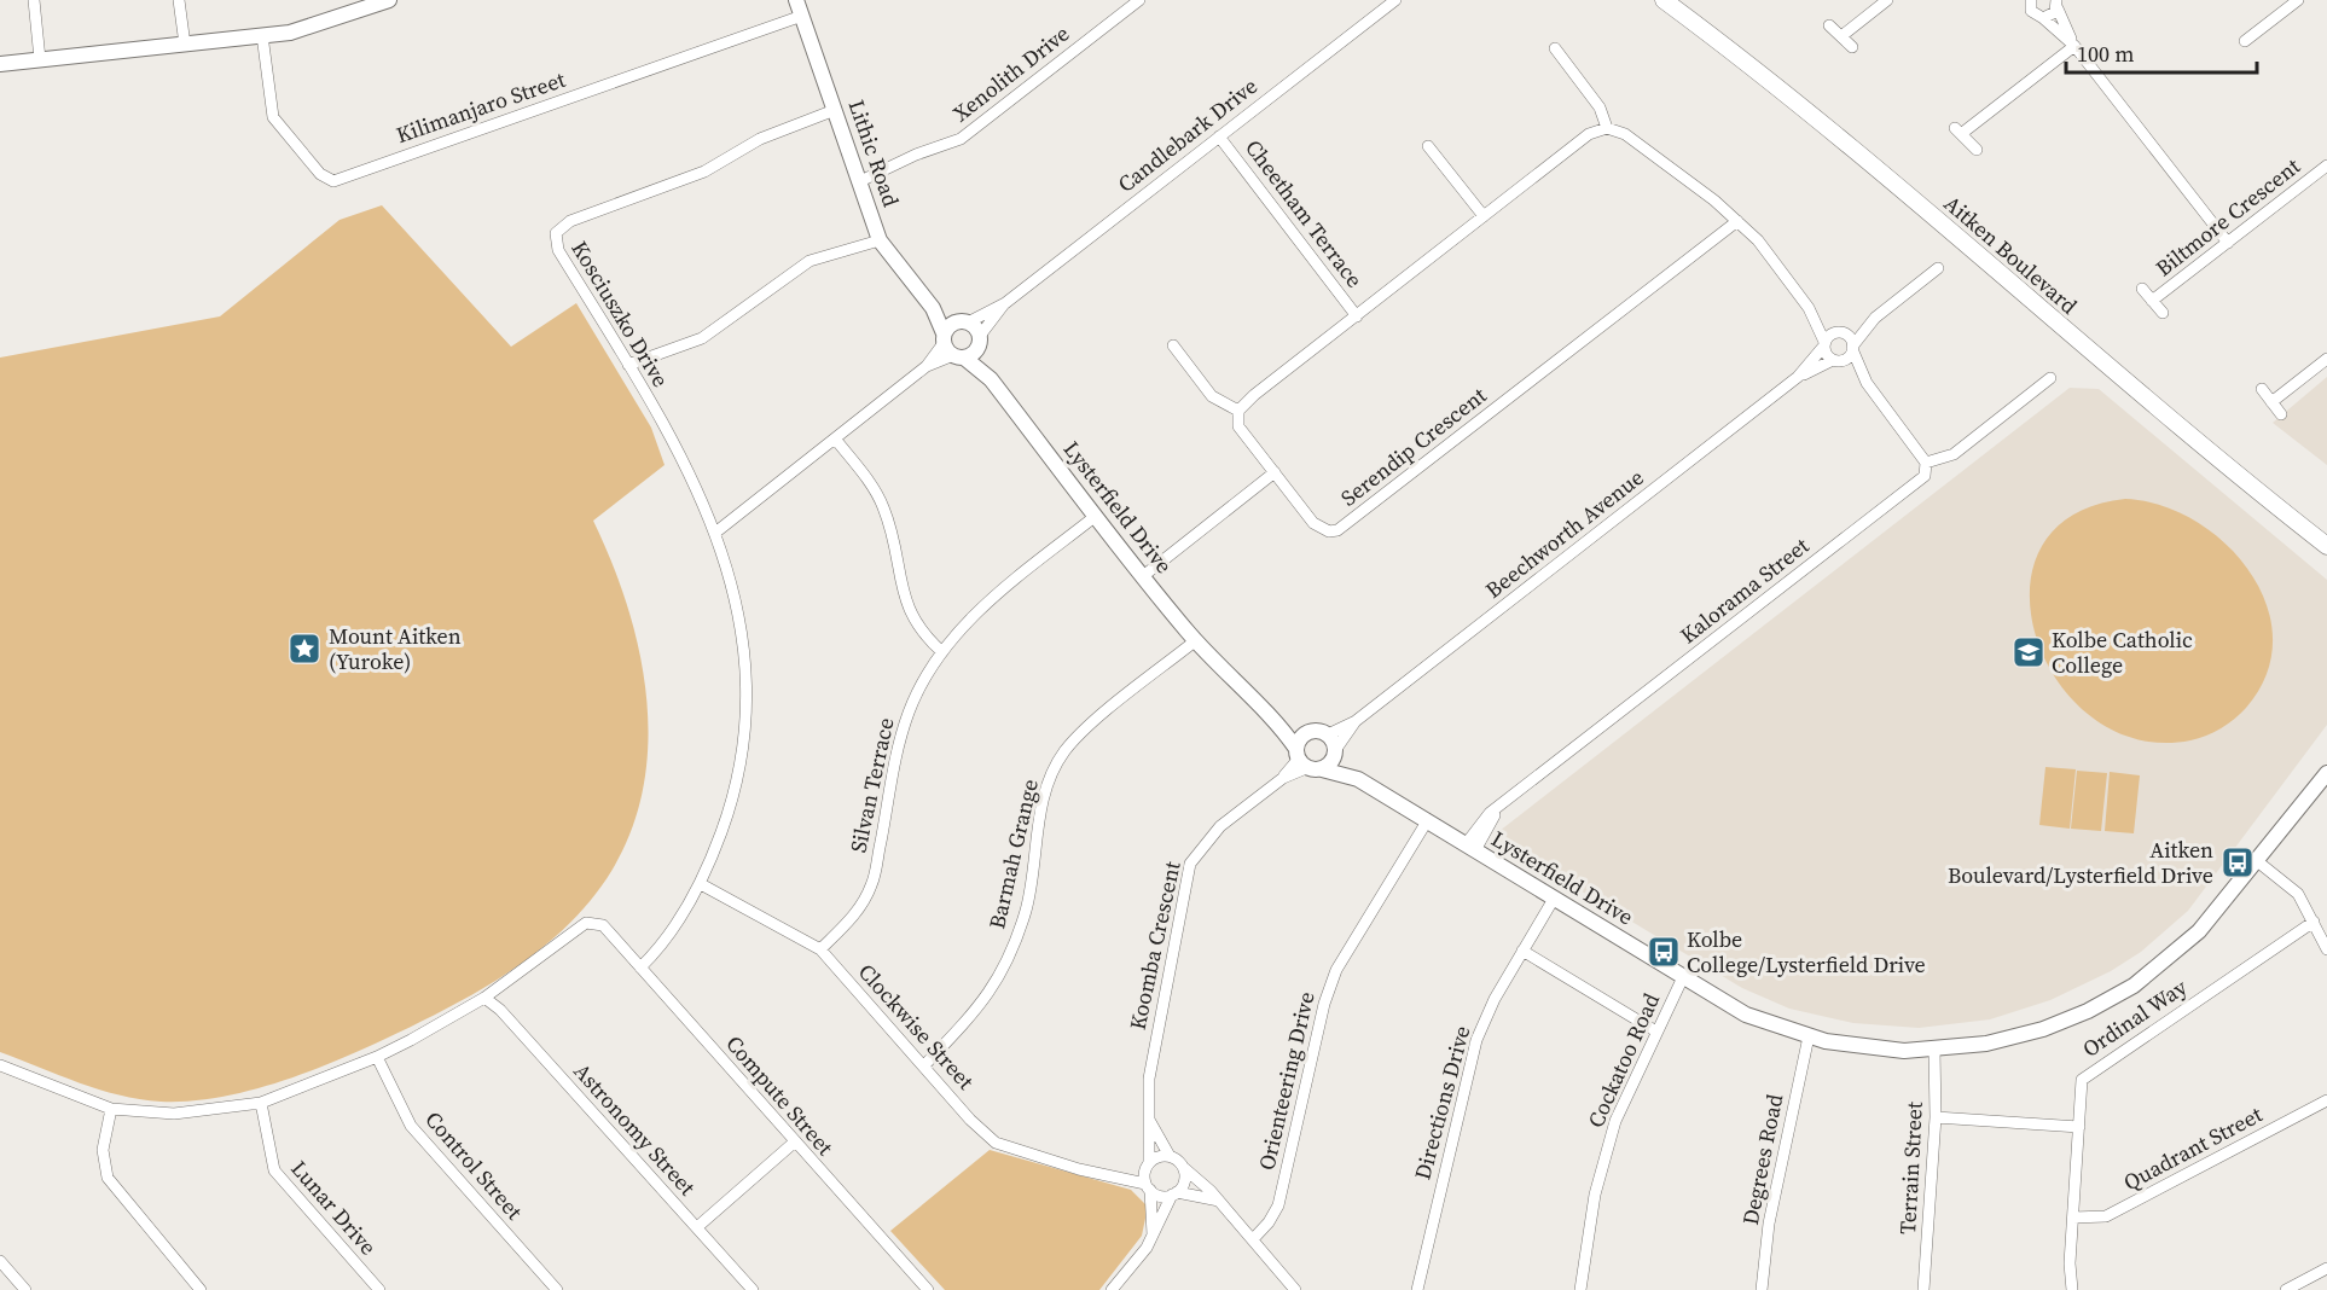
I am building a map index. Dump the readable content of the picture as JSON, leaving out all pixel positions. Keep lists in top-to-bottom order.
{
  "streets": {
    "main road": ["Aitken Boulevard"],
    "street": [
      "Xenolith Drive",
      "Kilimanjaro Street",
      "Candlebark Drive",
      "Lithic Road",
      "Cheetham Terrace",
      "Biltmore Crescent",
      "Kosciuszko Drive",
      "Serendip Crescent",
      "Lysterfield Drive",
      "Beechworth Avenue",
      "Kalorama Street",
      "Silvan Terrace",
      "Barmah Grange",
      "Koomba Crescent",
      "Ordinal Way",
      "Clockwise Street",
      "Cockatoo Road",
      "Orienteering Drive",
      "Compute Street",
      "Directions Drive",
      "Astronomy Street",
      "Quadrant Street",
      "Degrees Road",
      "Control Street",
      "Terrain Street",
      "Lunar Drive"
    ]
  },
  "crossings": [
    ["Xenolith Drive", "Lithic Road"],
    ["Kilimanjaro Street", "Lithic Road"],
    ["Candlebark Drive", "Lithic Road"],
    ["Candlebark Drive", "Cheetham Terrace"],
    ["Candlebark Drive", "Lysterfield Drive"],
    ["Lithic Road", "Kosciuszko Drive"],
    ["Lithic Road", "Lysterfield Drive"],
    ["Kosciuszko Drive", "Clockwise Street"],
    ["Kosciuszko Drive", "Compute Street"],
    ["Lysterfield Drive", "Beechworth Avenue"],
    ["Lysterfield Drive", "Kalorama Street"],
    ["Lysterfield Drive", "Silvan Terrace"],
    ["Lysterfield Drive", "Barmah Grange"],
    ["Lysterfield Drive", "Koomba Crescent"],
    ["Lysterfield Drive", "Cockatoo Road"],
    ["Lysterfield Drive", "Orienteering Drive"],
    ["Lysterfield Drive", "Directions Drive"],
    ["Lysterfield Drive", "Degrees Road"],
    ["Lysterfield Drive", "Terrain Street"],
    ["Beechworth Avenue", "Koomba Crescent"],
    ["Silvan Terrace", "Clockwise Street"],
    ["Barmah Grange", "Clockwise Street"],
    ["Koomba Crescent", "Clockwise Street"],
    ["Ordinal Way", "Quadrant Street"],
    ["Compute Street", "Astronomy Street"]
  ],
  "places": {
    "place": ["Mount Aitken (Yuroke)"],
    "school or university": ["Kolbe Catholic College"],
    "bus stop": ["Aitken Boulevard/Lysterfield Drive", "Kolbe College/Lysterfield Drive"]
  },
  "scale_bar": "100 m"
}
